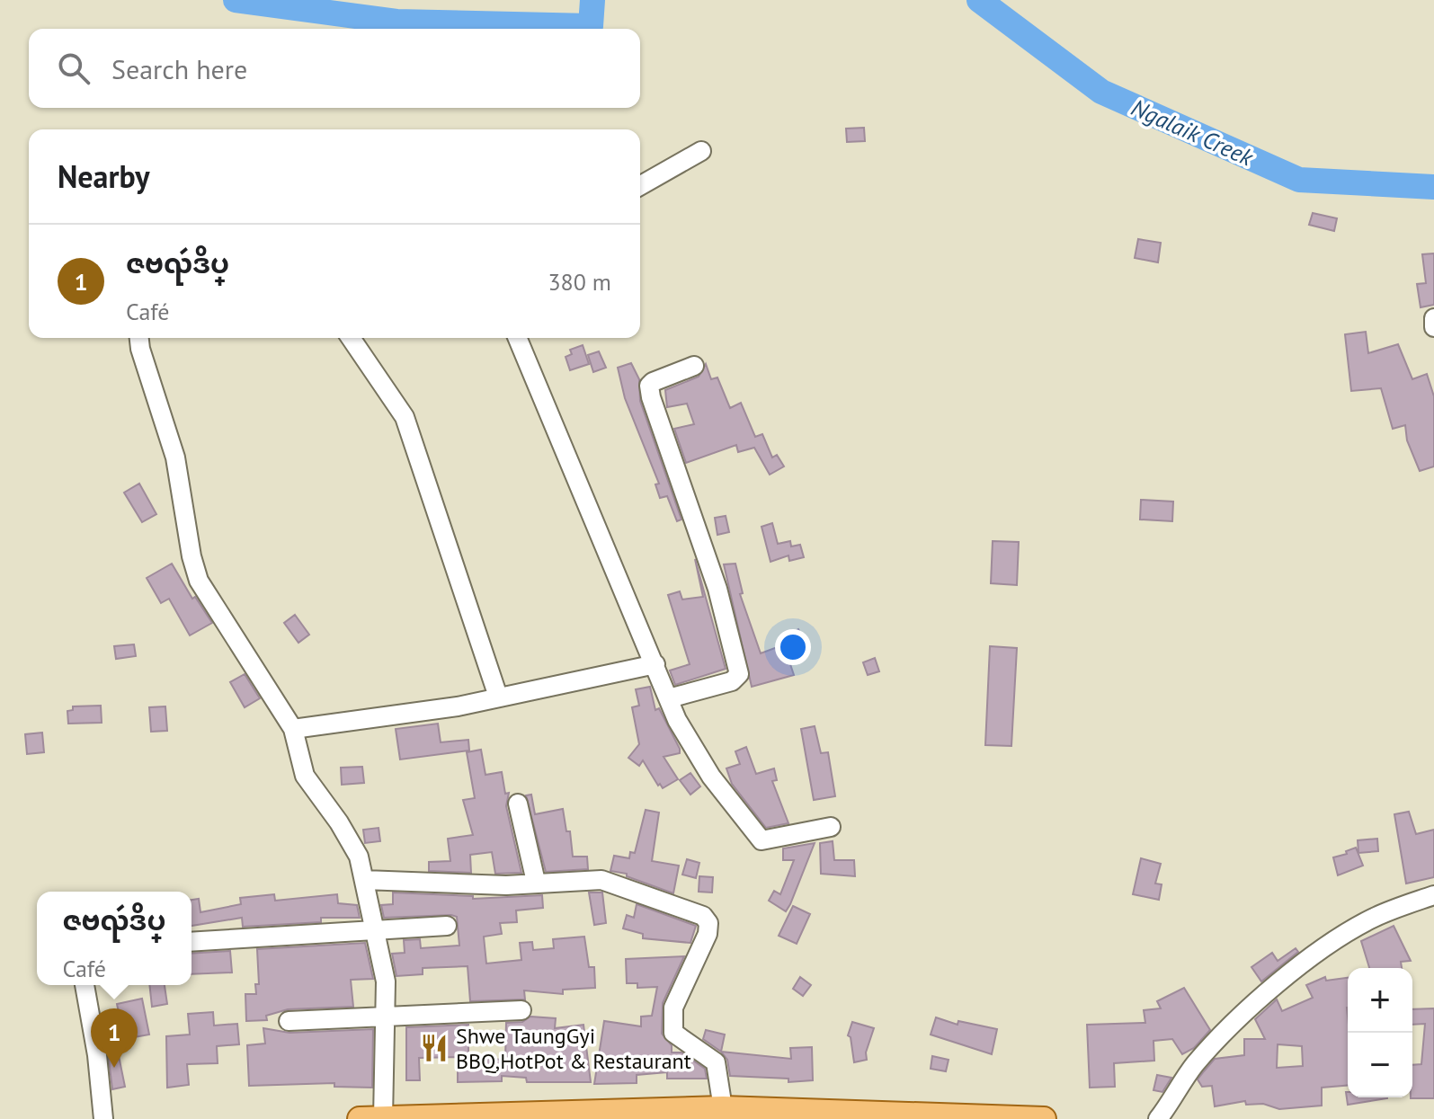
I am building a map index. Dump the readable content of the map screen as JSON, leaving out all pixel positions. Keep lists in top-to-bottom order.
{
  "water": ["Ngalaik Creek"],
  "places": {
    "restaurant": ["Shwe TaungGyi BBQ,HotPot & Restaurant"]
  },
  "page": {
    "search": "Search here",
    "heading": "Nearby",
    "list": [
      {
        "mark": "1",
        "name": "ဇဗၺဴဒိပ္",
        "note": "Café",
        "value": "380 m"
      }
    ],
    "popup": ["ဇဗၺဴဒိပ္", "Café"],
    "map_buttons": ["+", "−"],
    "pins": "1"
  }
}
